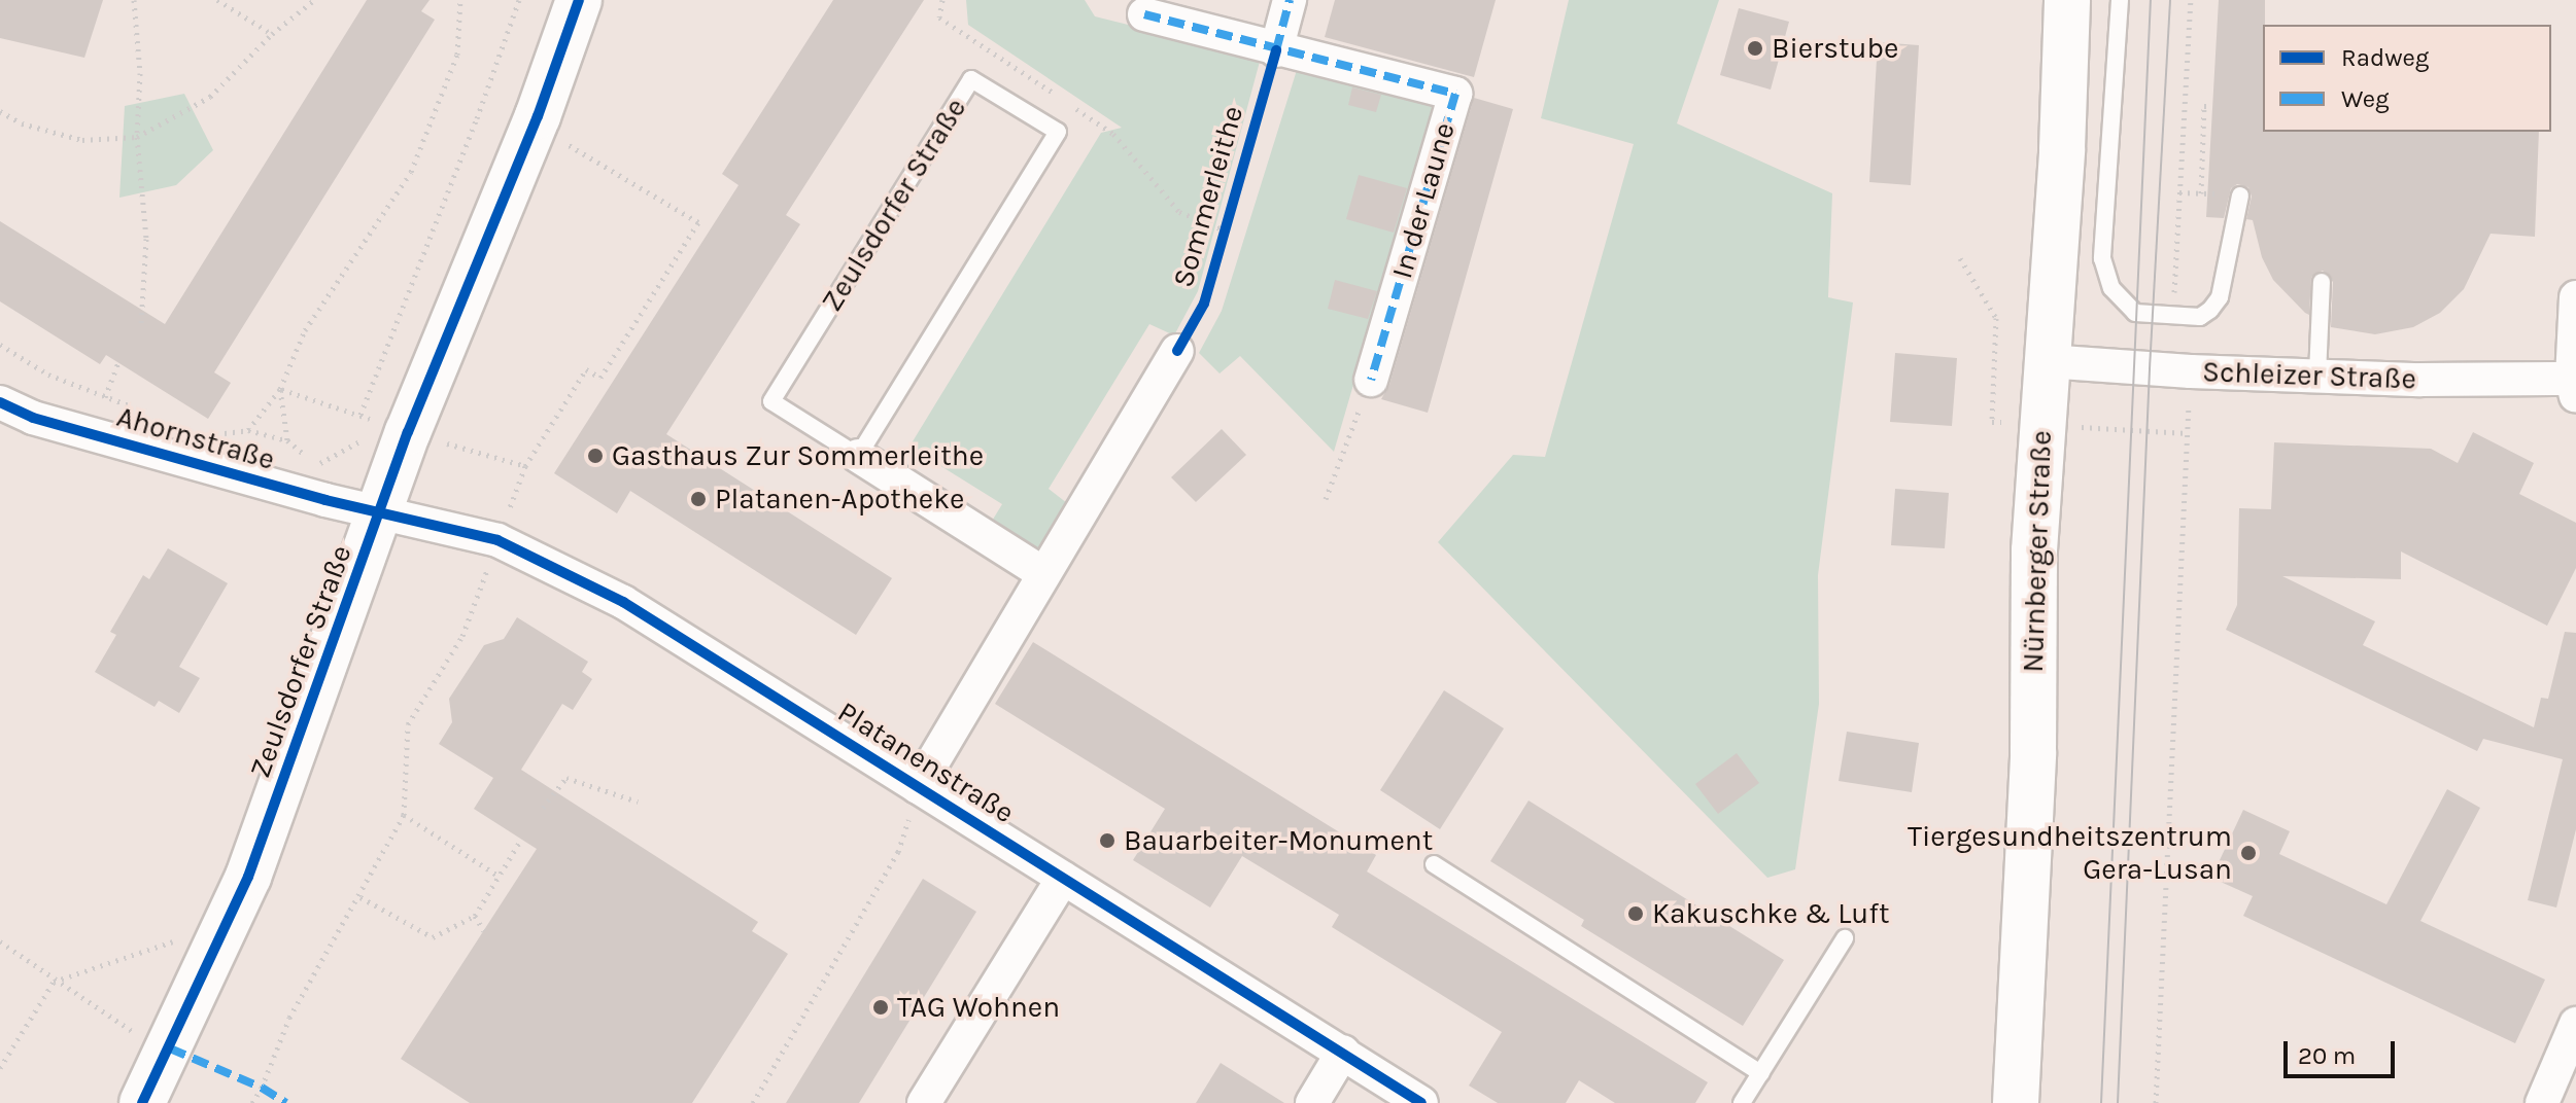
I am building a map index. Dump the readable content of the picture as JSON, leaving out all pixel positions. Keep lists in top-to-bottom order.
{
  "streets": {
    "street": [
      "In der Laune",
      "Zeulsdorfer Straße",
      "Schleizer Straße",
      "Ahornstraße",
      "Nürnberger Straße",
      "Platanenstraße"
    ],
    "cycle path": ["Sommerleithe"]
  },
  "crossings": [
    ["Sommerleithe", "In der Laune"],
    ["Zeulsdorfer Straße", "Ahornstraße"],
    ["Zeulsdorfer Straße", "Platanenstraße"],
    ["Schleizer Straße", "Nürnberger Straße"],
    ["Ahornstraße", "Platanenstraße"]
  ],
  "places": [
    "Bierstube",
    "Gasthaus Zur Sommerleithe",
    "Platanen-Apotheke",
    "Bauarbeiter-Monument",
    "Tiergesundheitszentrum Gera-Lusan",
    "Kakuschke & Luft",
    "TAG Wohnen"
  ],
  "legend": ["Radweg", "Weg"],
  "scale_bar": "20 m"
}
